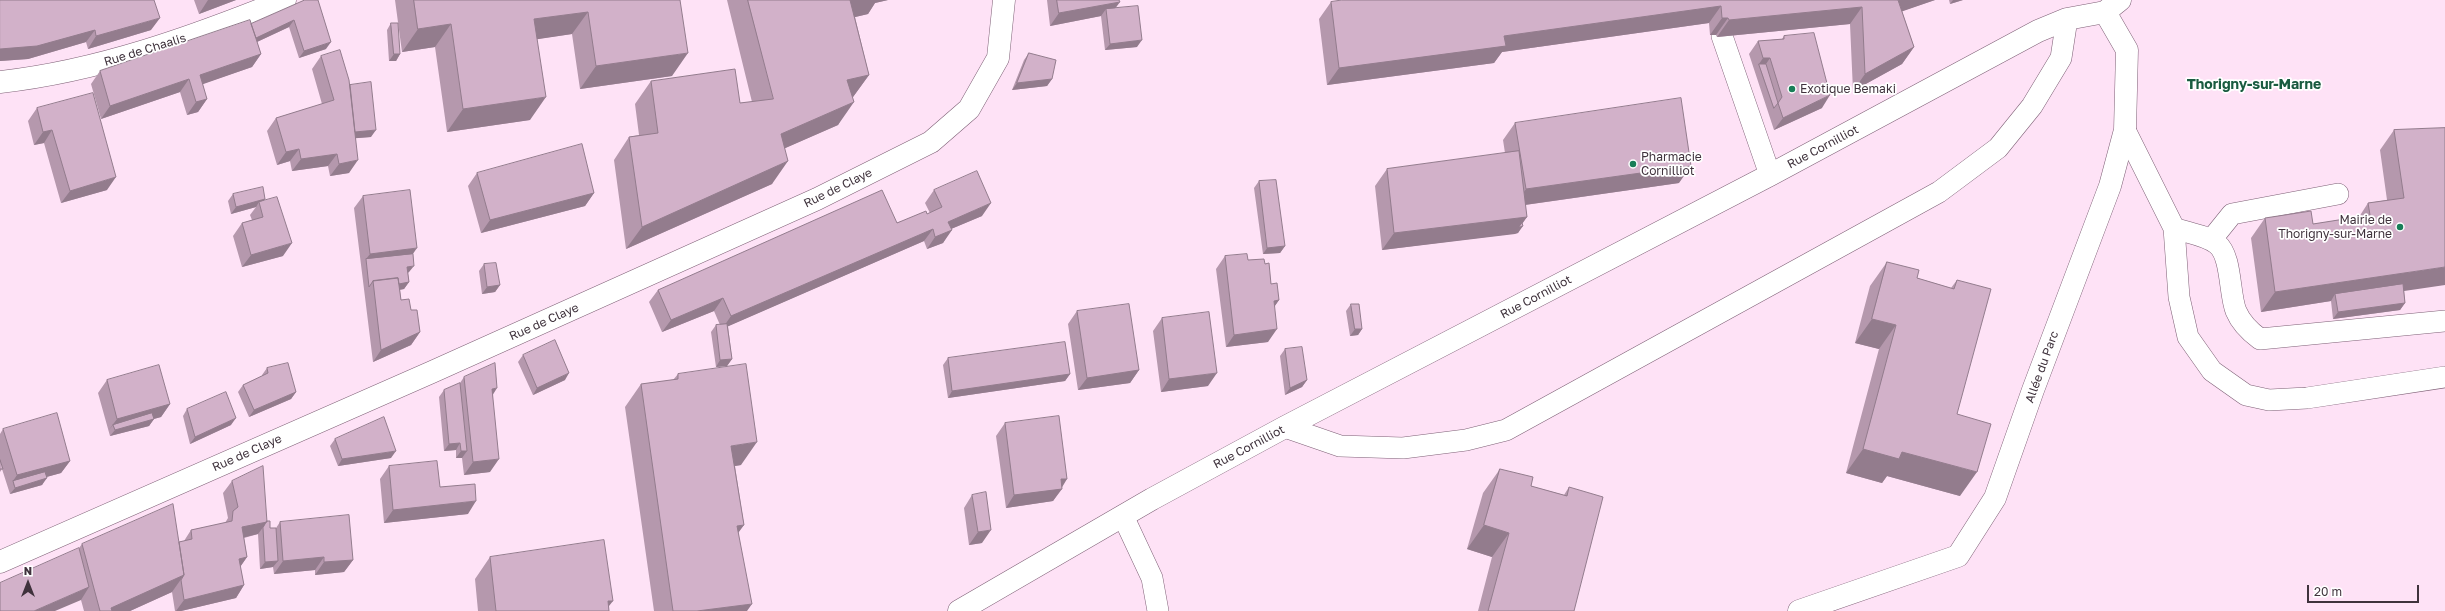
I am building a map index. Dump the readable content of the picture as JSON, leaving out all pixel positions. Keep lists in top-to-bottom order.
{
  "streets": {
    "street": [
      "Rue de Chaalis",
      "Rue Cornilliot",
      "Rue de Claye",
      "Allée du Parc"
    ]
  },
  "crossings": [
    ["Rue Cornilliot", "Allée du Parc"]
  ],
  "districts": ["Thorigny-sur-Marne"],
  "places": ["Exotique Bemaki", "Pharmacie Cornilliot", "Mairie de Thorigny-sur-Marne"],
  "scale_bar": "20 m",
  "north": "top"
}
